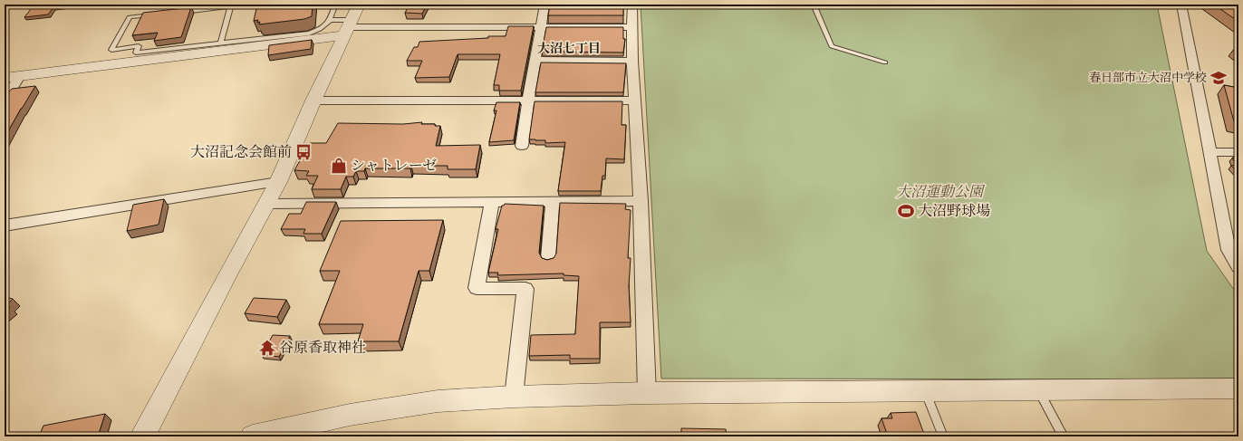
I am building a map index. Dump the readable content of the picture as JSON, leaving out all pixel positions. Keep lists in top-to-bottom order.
{
  "districts": ["大沼七丁目"],
  "parks": ["大沼運動公園"],
  "places": {
    "school or university": ["春日部市立大沼中学校"],
    "bus stop": ["大沼記念会館前"],
    "shop": ["シャトレーゼ"],
    "sports": ["大沼野球場"],
    "temple": ["谷原香取神社"]
  }
}
